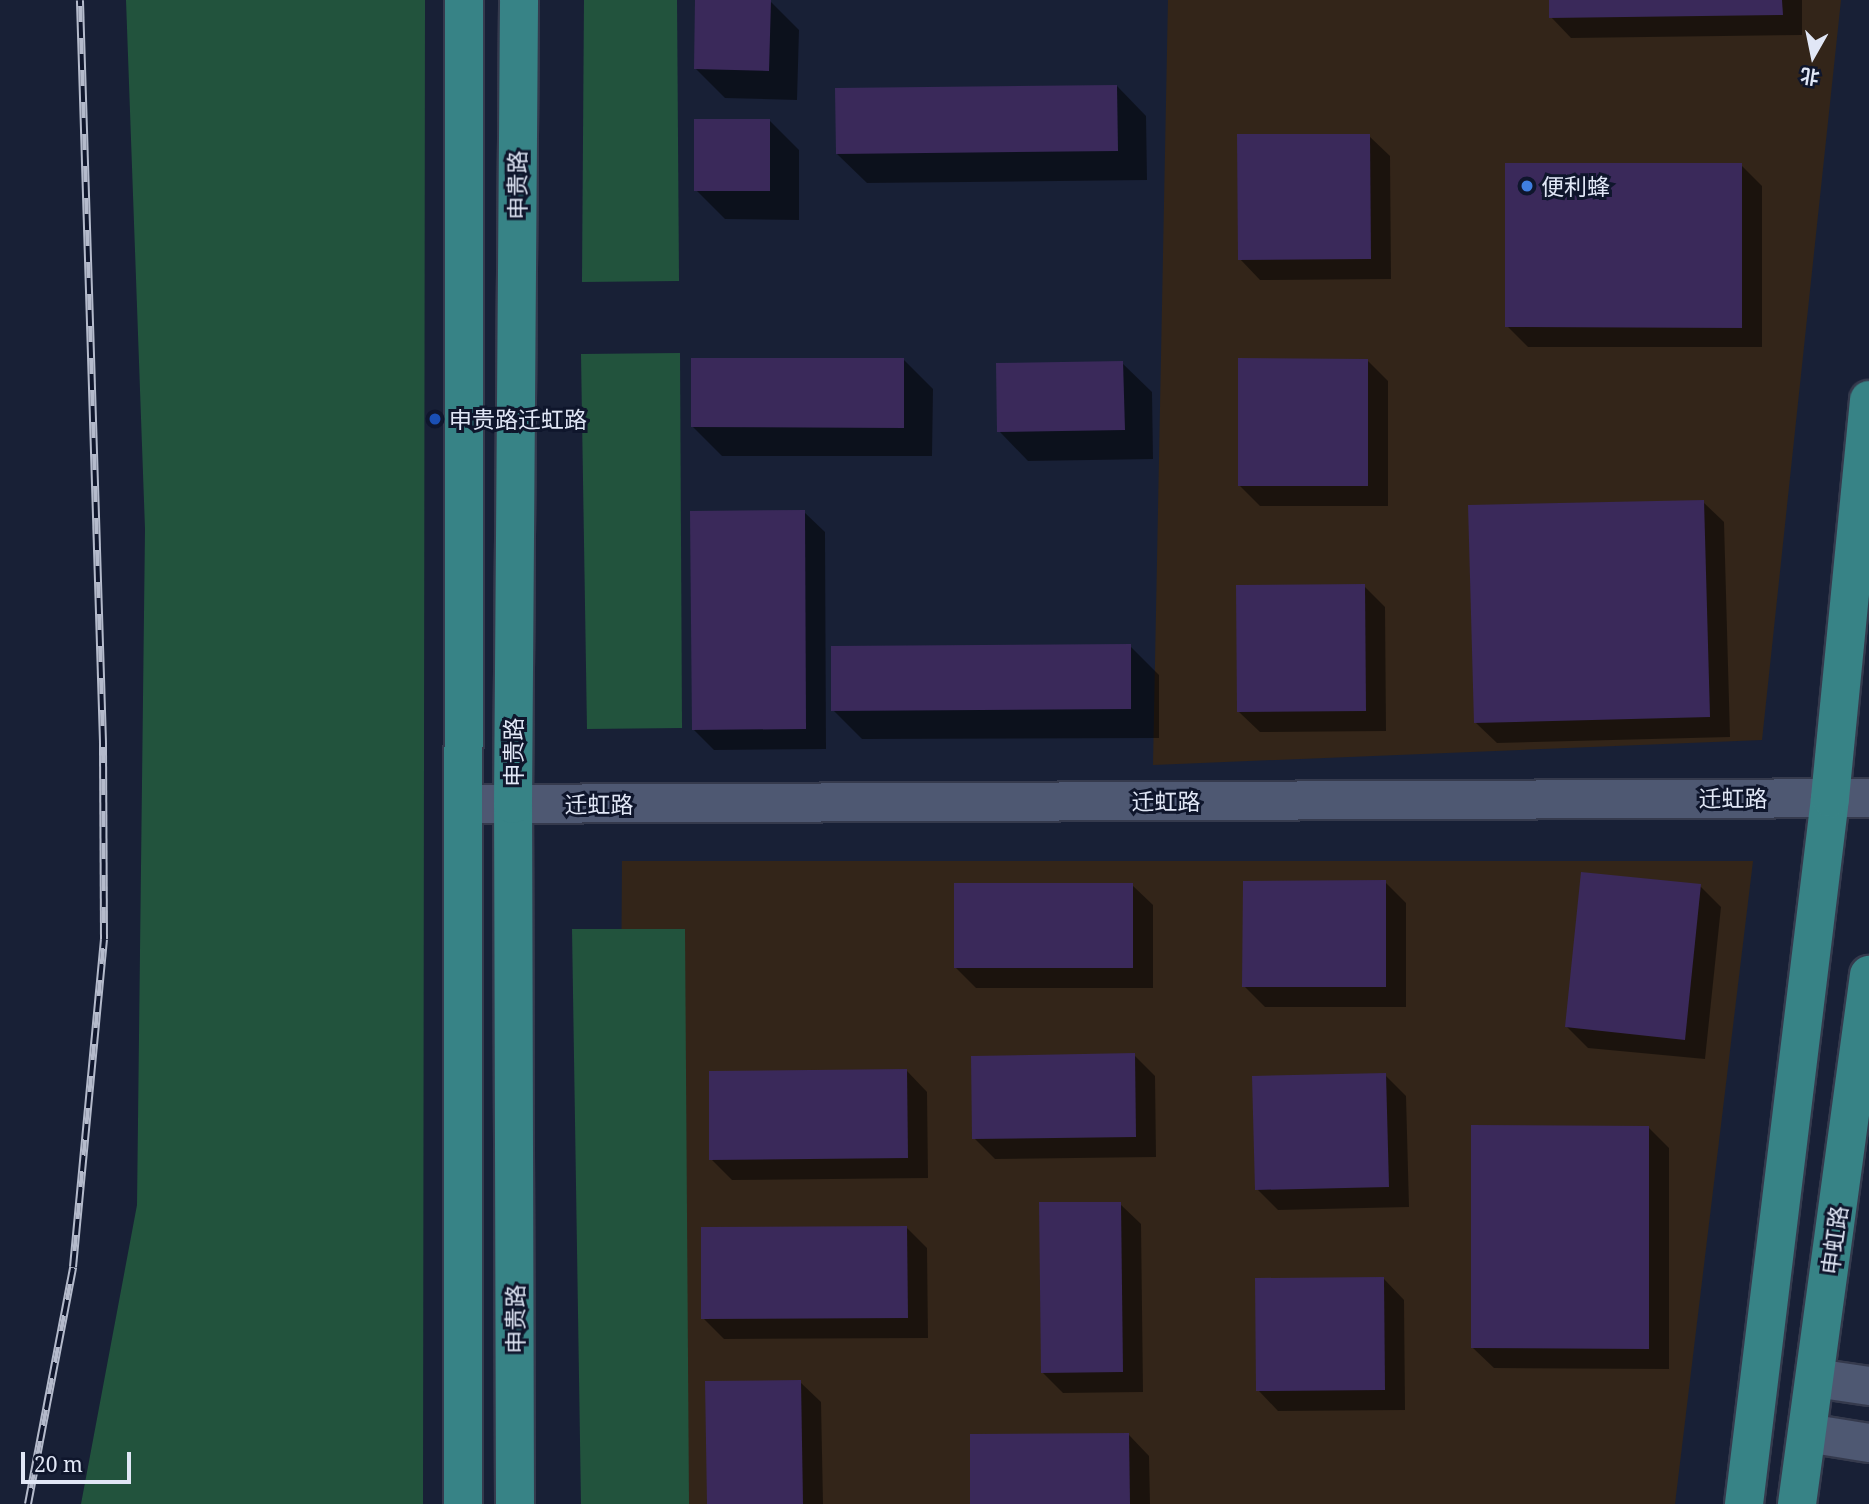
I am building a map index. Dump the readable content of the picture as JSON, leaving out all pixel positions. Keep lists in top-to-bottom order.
{
  "streets": {
    "main road": ["申贵路", "申虹路"],
    "street": ["迁虹路"]
  },
  "crossings": [
    ["申贵路", "迁虹路"]
  ],
  "places": ["便利蜂", "申贵路迁虹路"],
  "scale_bar": "20 m",
  "north": "bottom"
}
